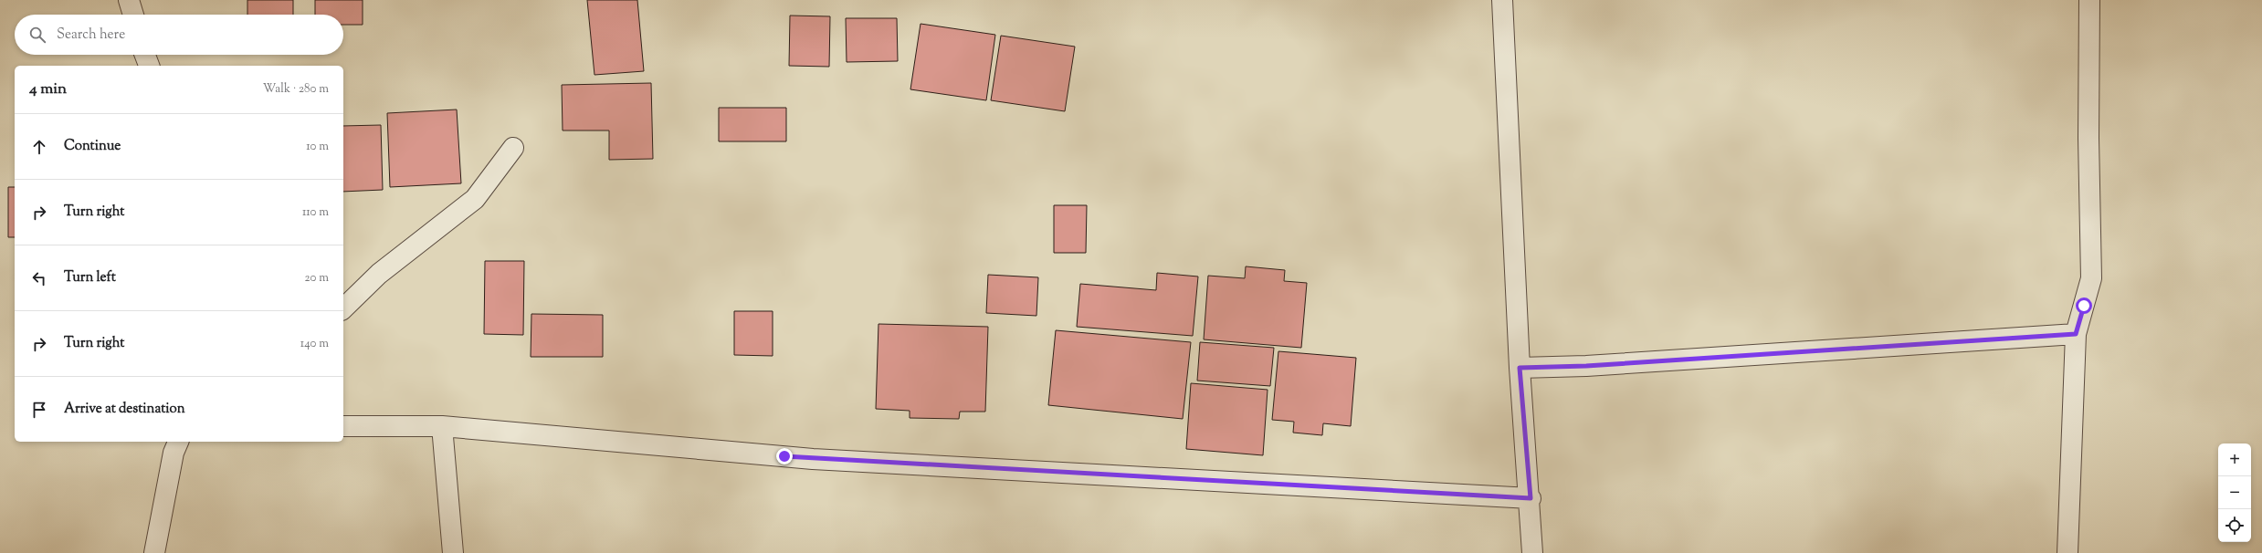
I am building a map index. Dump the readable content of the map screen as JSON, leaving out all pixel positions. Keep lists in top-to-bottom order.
{
  "page": {
    "search": "Search here",
    "heading": ["4 min", "Walk · 280 m"],
    "list": [
      ["Continue", "10 m"],
      ["Turn right", "110 m"],
      ["Turn left", "20 m"],
      ["Turn right", "140 m"],
      "Arrive at destination"
    ],
    "map_buttons": ["+", "−"]
  }
}
